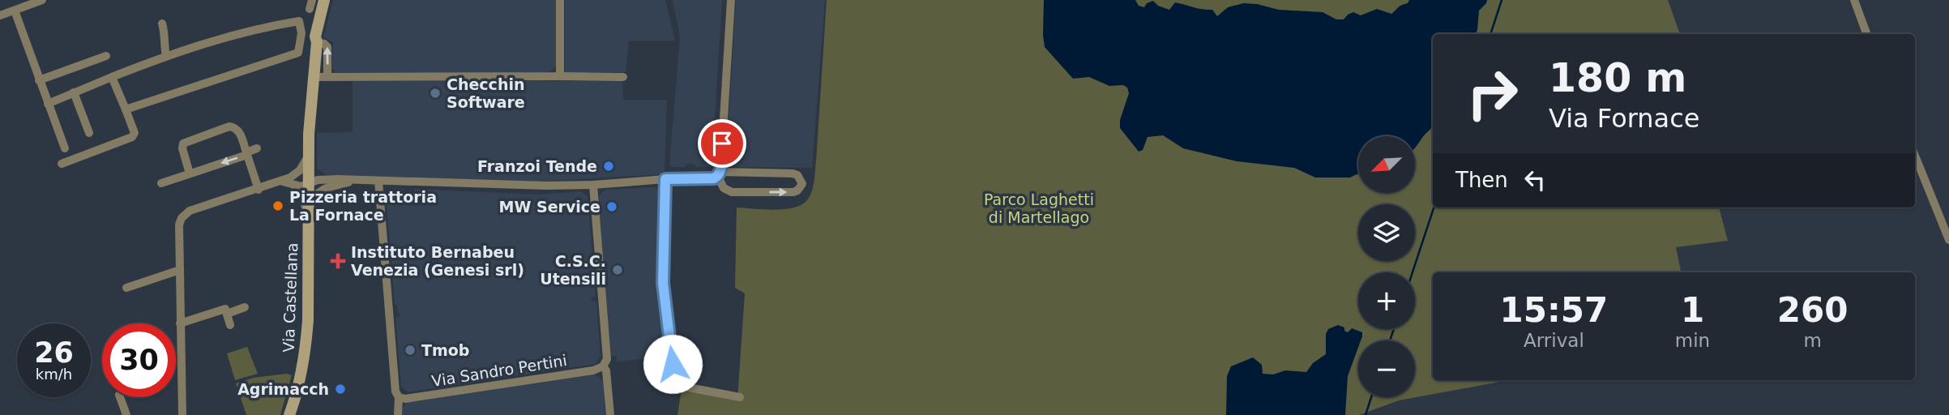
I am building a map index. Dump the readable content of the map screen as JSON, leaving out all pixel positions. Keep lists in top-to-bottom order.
{
  "streets": {
    "street": ["Via Castellana", "Via Sandro Pertini"]
  },
  "parks": ["Parco Laghetti di Martellago"],
  "places": {
    "other": [
      "Checchin Software",
      "Franzoi Tende",
      "Pizzeria trattoria La Fornace",
      "MW Service",
      "C.S.C. Utensili",
      "Tmob",
      "Agrimacch"
    ],
    "health": ["Instituto Bernabeu Venezia (Genesi srl)"]
  },
  "north": "bottom left",
  "page": {
    "turn": ["180 m", "Via Fornace"],
    "map_buttons": ["+", "−"],
    "then": "Then",
    "eta": [
      "15:57",
      "Arrival",
      "1",
      "min",
      "260",
      "m"
    ],
    "speed": "26 km/h",
    "limit": "30"
  }
}
